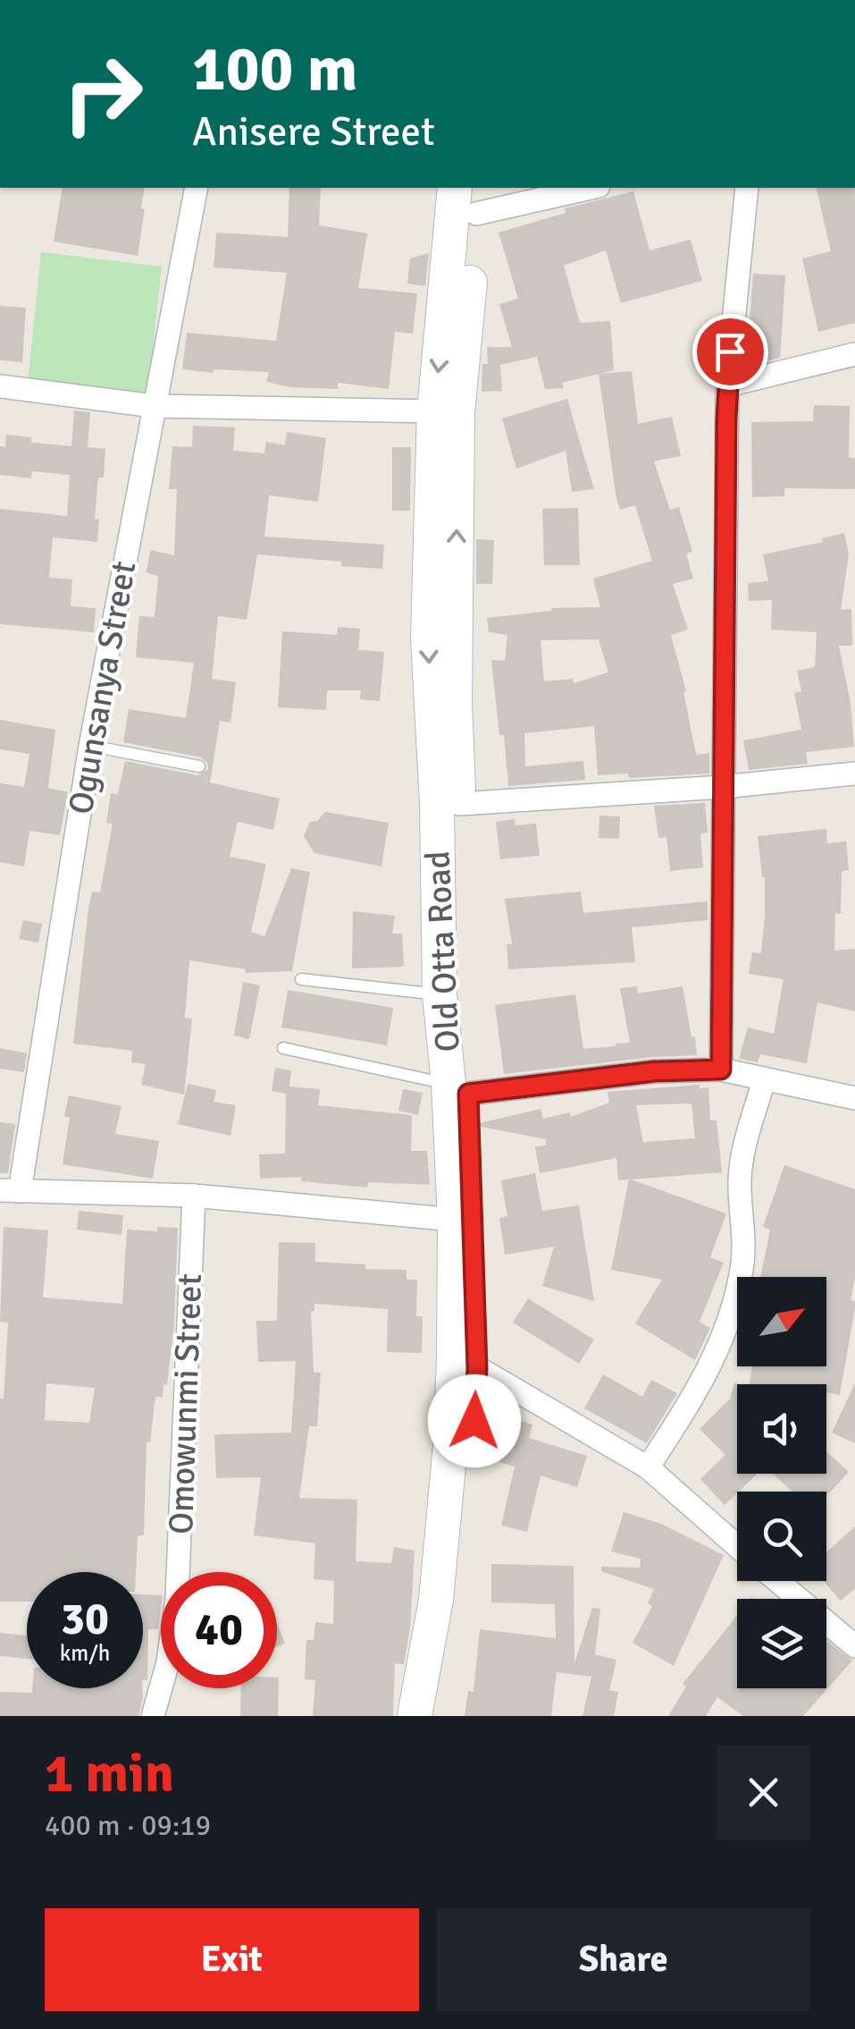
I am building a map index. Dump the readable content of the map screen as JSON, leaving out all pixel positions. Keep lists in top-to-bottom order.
{
  "streets": {
    "street": ["Ogunsanya Street", "Old Otta Road", "Omowunmi Street"]
  },
  "north": "top right",
  "page": {
    "turn": ["100 m", "Anisere Street"],
    "speed": "30 km/h",
    "limit": "40",
    "heading": ["1 min", "400 m · 09:19"],
    "buttons": ["Exit", "Share"]
  }
}
